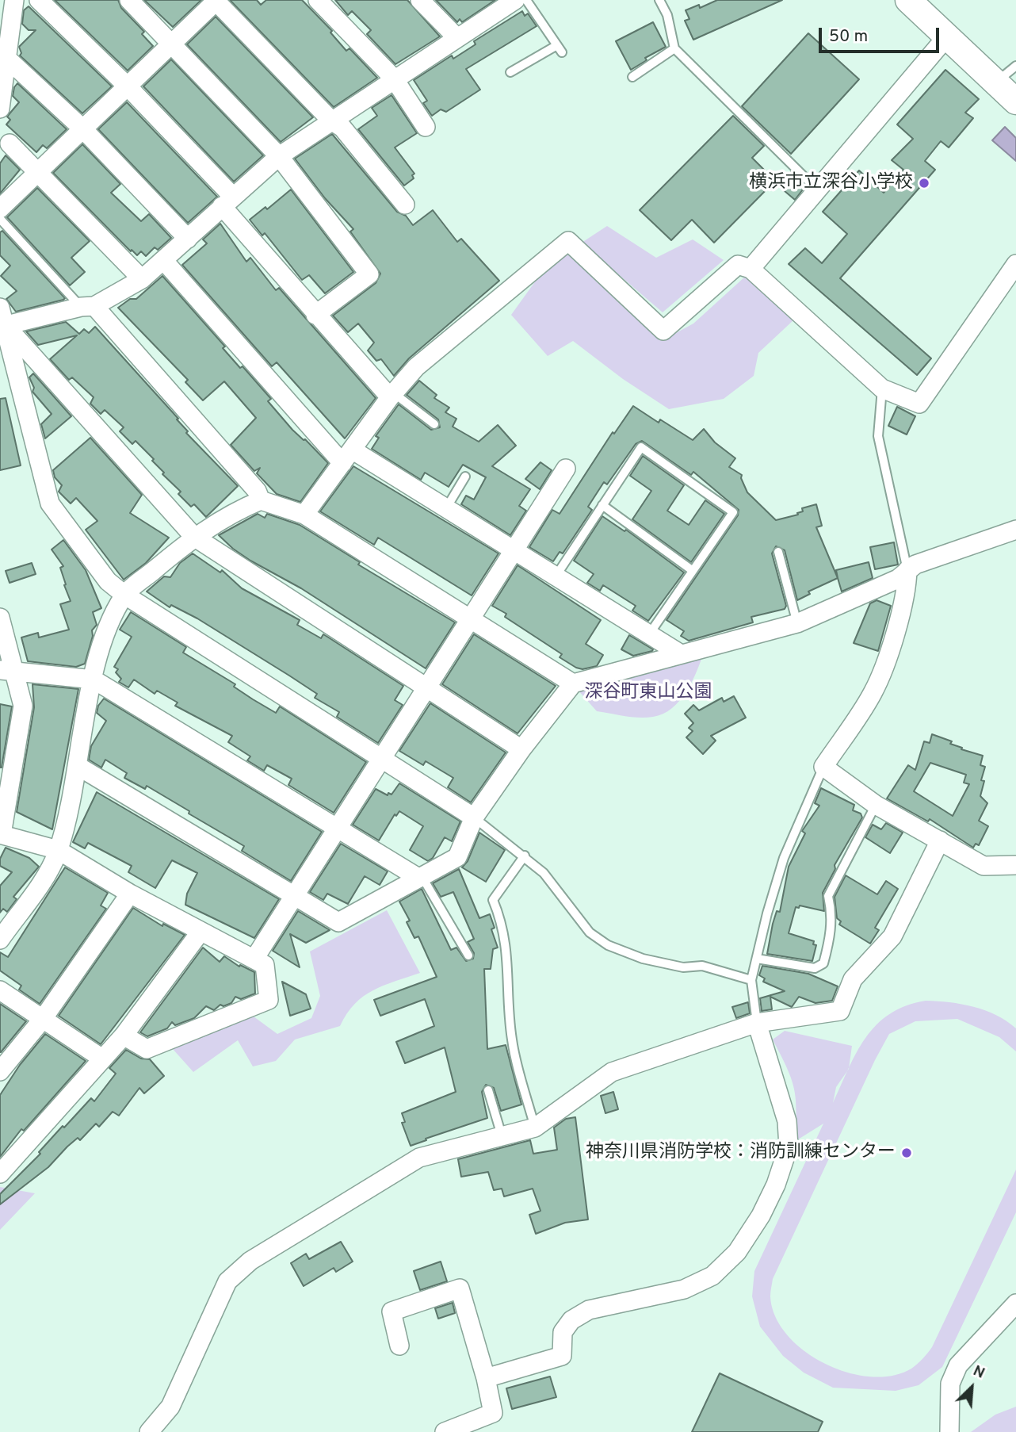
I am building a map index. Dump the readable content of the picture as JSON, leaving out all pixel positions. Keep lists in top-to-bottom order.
{
  "parks": ["深谷町東山公園"],
  "places": ["横浜市立深谷小学校", "神奈川県消防学校：消防訓練センター"],
  "scale_bar": "50 m",
  "north": "top right"
}
